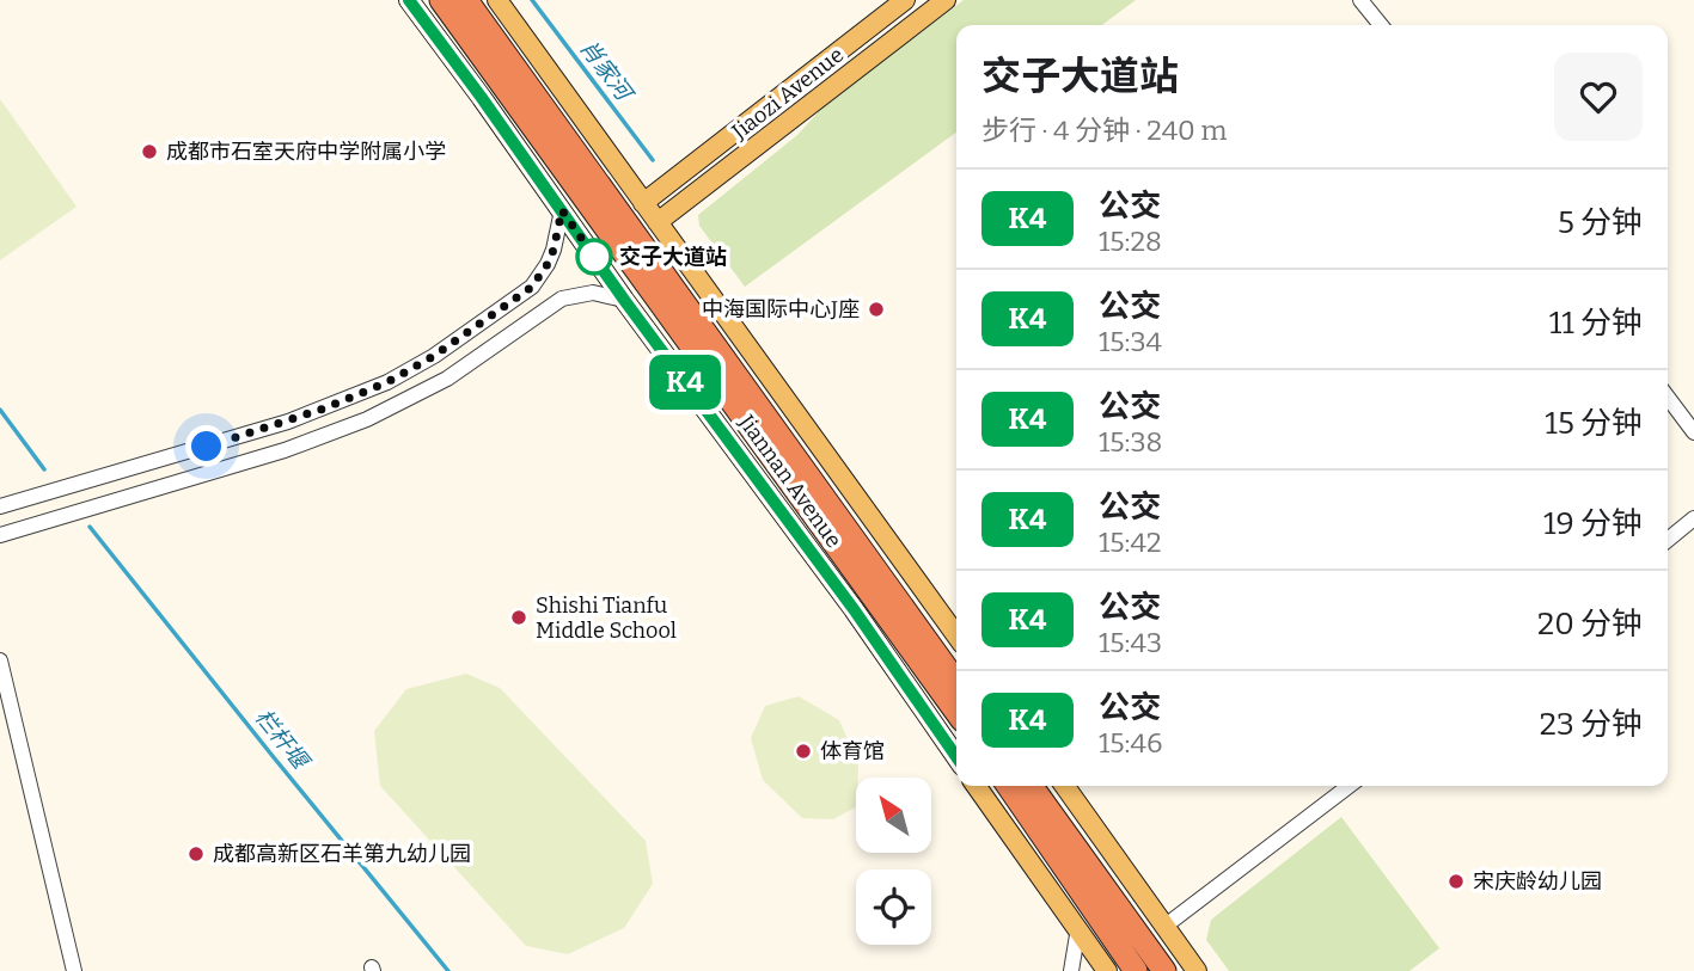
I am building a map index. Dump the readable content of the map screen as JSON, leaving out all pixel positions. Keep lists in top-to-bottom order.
{
  "streets": {
    "highway": ["Jiannan Avenue"],
    "main road": ["Jiaozi Avenue"]
  },
  "water": ["肖家河", "栏杆堰"],
  "places": [
    "成都市石室天府中学附属小学",
    "交子大道站",
    "中海国际中心J座",
    "Shishi Tianfu Middle School",
    "体育馆",
    "成都高新区石羊第九幼儿园",
    "宋庆龄幼儿园"
  ],
  "lines": ["bus line K4"],
  "north": "top left",
  "page": {
    "on_map": "K4",
    "heading": ["交子大道站", "步行 · 4 分钟 · 240 m"],
    "list": [
      {
        "mark": "K4",
        "name": "公交",
        "note": "15:28",
        "value": "5 分钟"
      },
      {
        "mark": "K4",
        "name": "公交",
        "note": "15:34",
        "value": "11 分钟"
      },
      {
        "mark": "K4",
        "name": "公交",
        "note": "15:38",
        "value": "15 分钟"
      },
      {
        "mark": "K4",
        "name": "公交",
        "note": "15:42",
        "value": "19 分钟"
      },
      {
        "mark": "K4",
        "name": "公交",
        "note": "15:43",
        "value": "20 分钟"
      },
      {
        "mark": "K4",
        "name": "公交",
        "note": "15:46",
        "value": "23 分钟"
      }
    ]
  }
}
